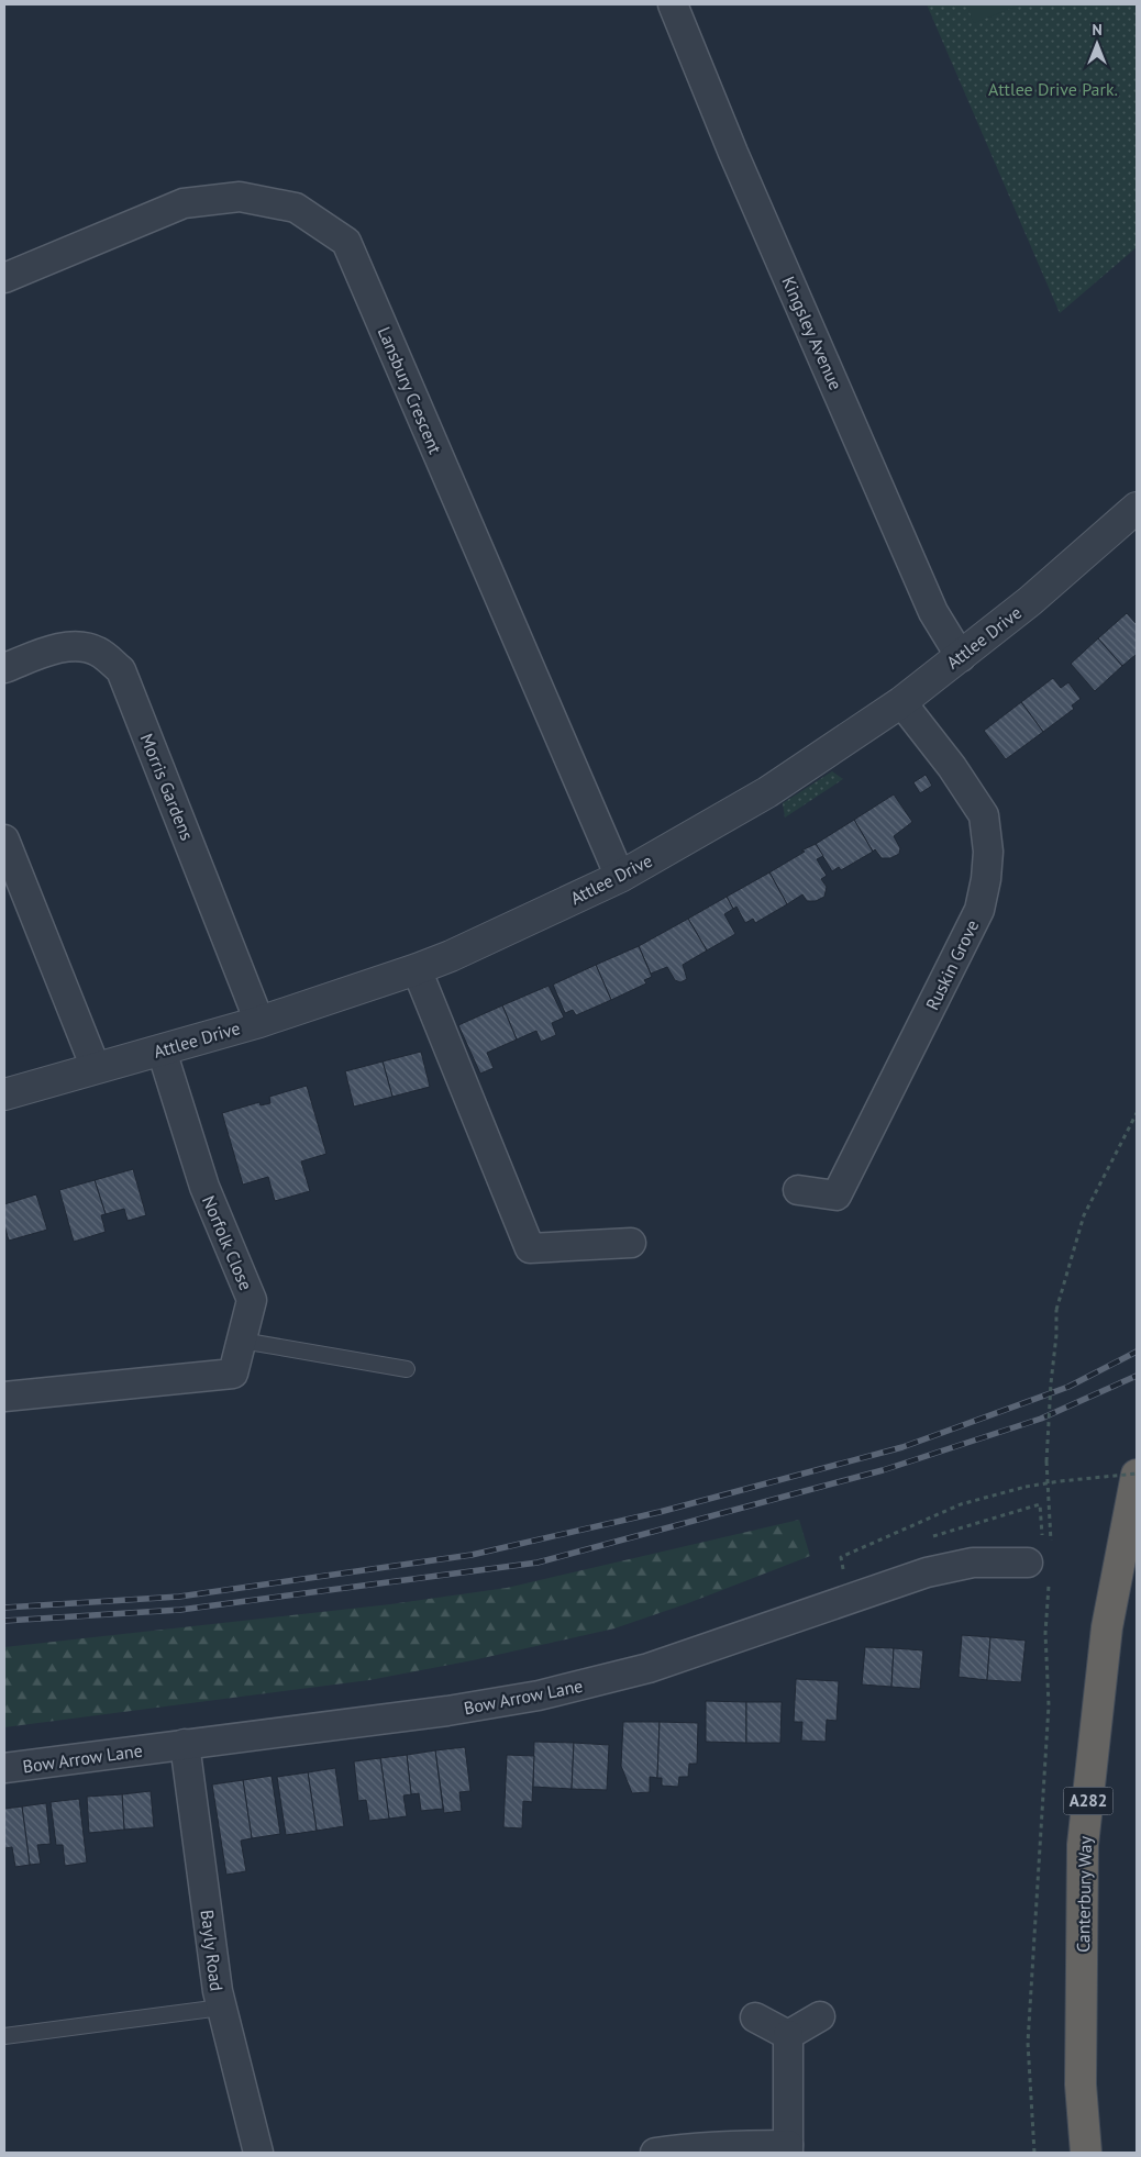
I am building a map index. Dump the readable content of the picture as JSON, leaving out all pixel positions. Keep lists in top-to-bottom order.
{
  "streets": {
    "highway": ["A282", "Canterbury Way"],
    "street": [
      "Kingsley Avenue",
      "Lansbury Crescent",
      "Attlee Drive",
      "Morris Gardens",
      "Ruskin Grove",
      "Norfolk Close",
      "Bow Arrow Lane",
      "Bayly Road"
    ]
  },
  "crossings": [
    ["Kingsley Avenue", "Attlee Drive"],
    ["Lansbury Crescent", "Attlee Drive"],
    ["Attlee Drive", "Morris Gardens"],
    ["Attlee Drive", "Ruskin Grove"],
    ["Attlee Drive", "Norfolk Close"],
    ["Bow Arrow Lane", "Bayly Road"]
  ],
  "parks": ["Attlee Drive Park."],
  "north": "top"
}
